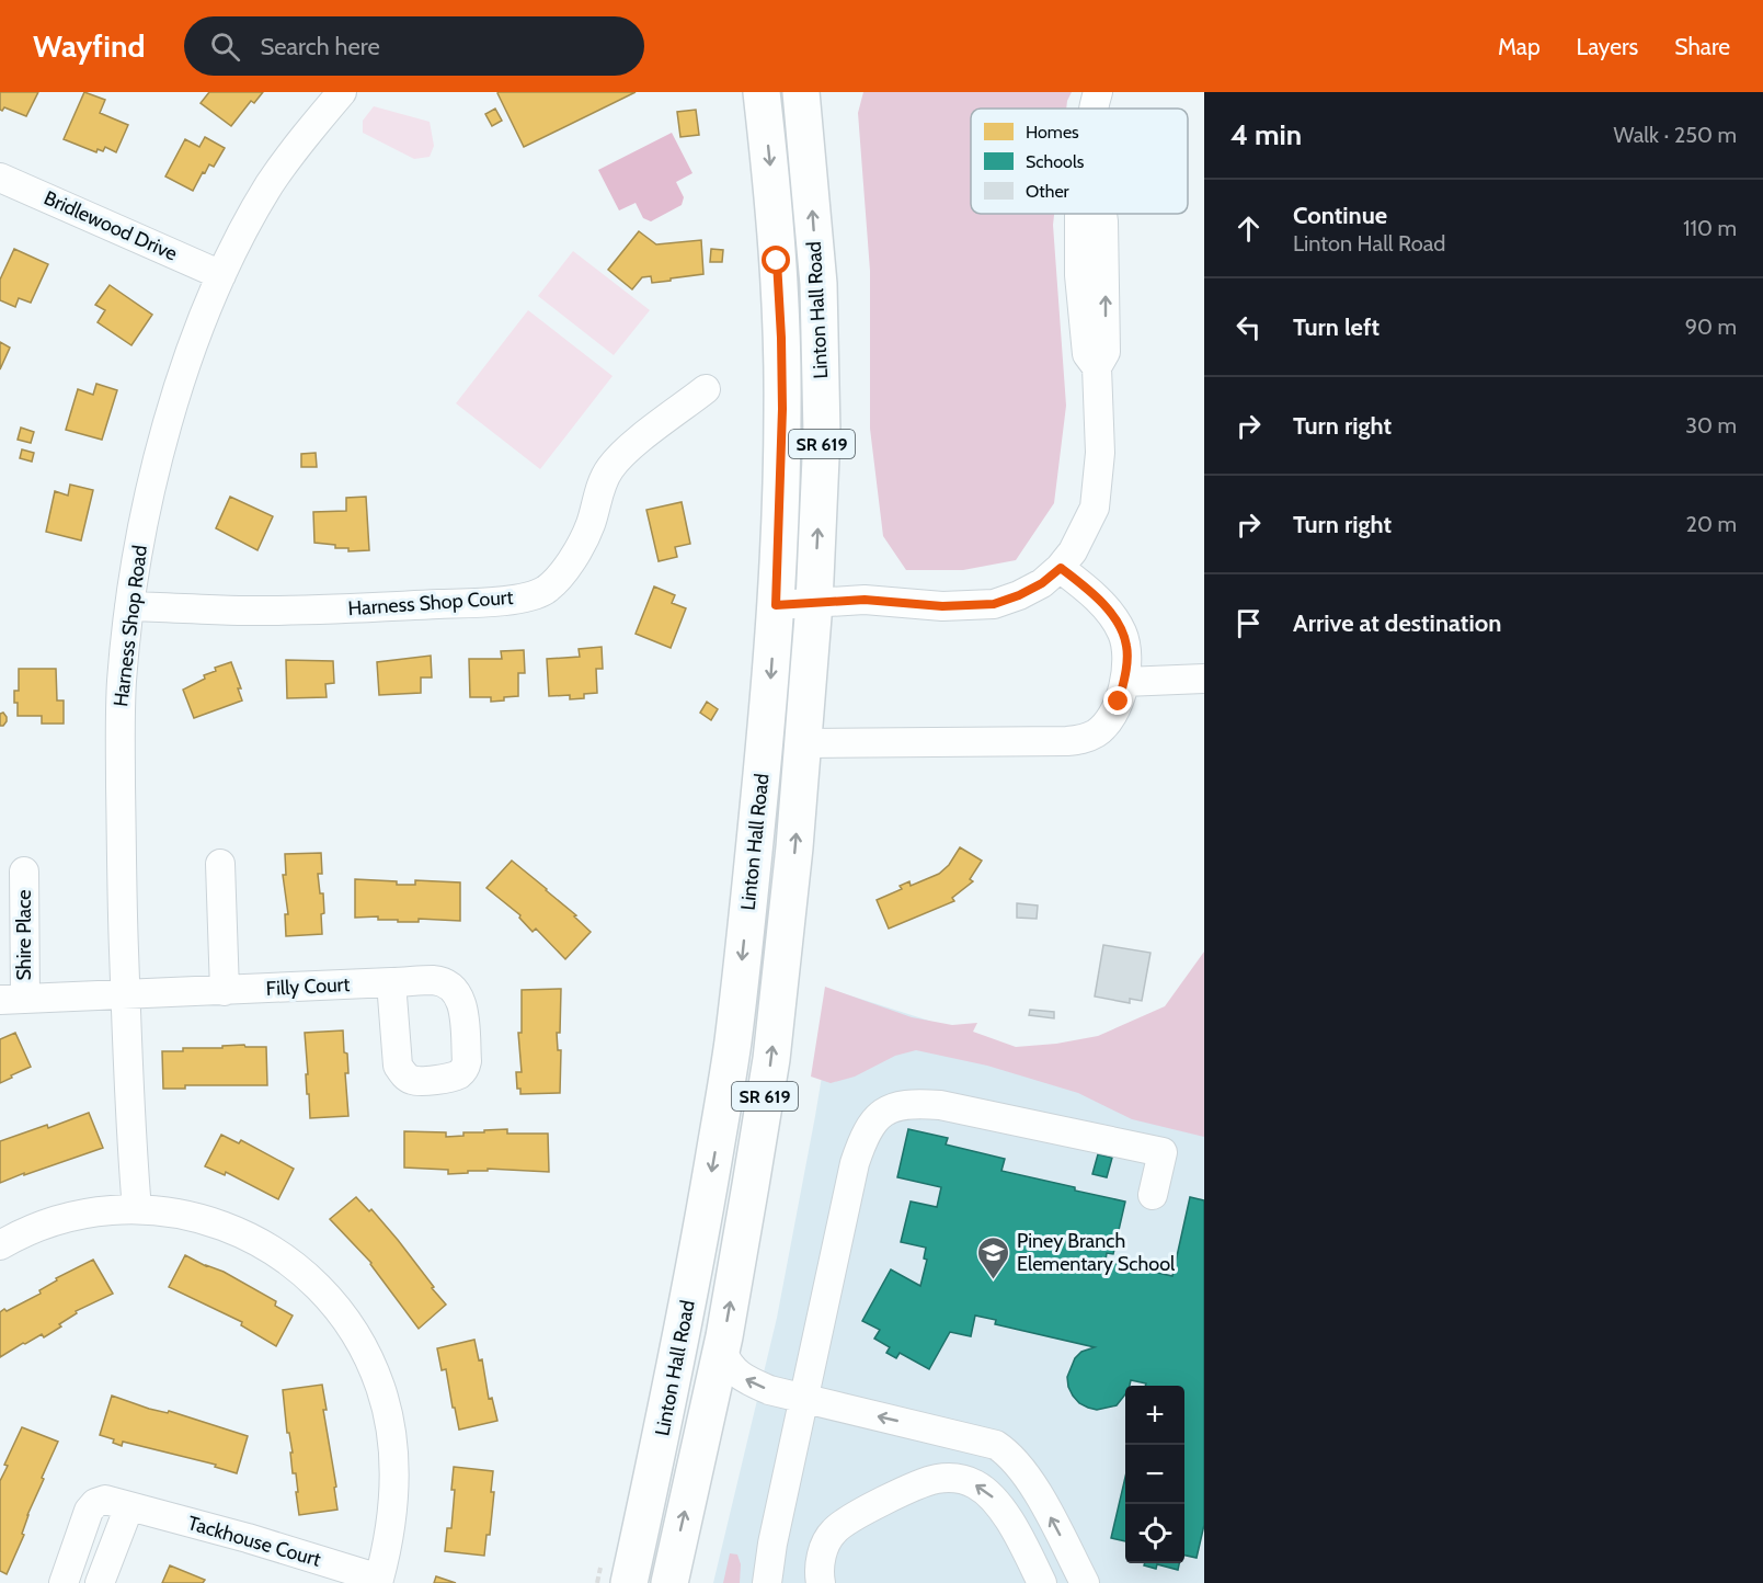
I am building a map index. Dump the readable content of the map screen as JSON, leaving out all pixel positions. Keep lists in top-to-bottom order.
{
  "streets": {
    "main road": ["Linton Hall Road", "SR 619"],
    "street": [
      "Bridlewood Drive",
      "Harness Shop Court",
      "Harness Shop Road",
      "Shire Place",
      "Filly Court",
      "Tackhouse Court"
    ]
  },
  "crossings": [
    ["Bridlewood Drive", "Harness Shop Road"],
    ["Harness Shop Court", "Harness Shop Road"],
    ["Harness Shop Road", "Shire Place"],
    ["Harness Shop Road", "Filly Court"],
    ["Shire Place", "Filly Court"]
  ],
  "places": {
    "school or university": ["Piney Branch Elementary School"]
  },
  "legend": ["Homes", "Schools", "Other"],
  "page": {
    "header": "Wayfind",
    "search": "Search here",
    "nav": ["Map", "Layers", "Share"],
    "heading": ["4 min", "Walk · 250 m"],
    "list": [
      ["Continue", "Linton Hall Road", "110 m"],
      ["Turn left", "90 m"],
      ["Turn right", "30 m"],
      ["Turn right", "20 m"],
      "Arrive at destination"
    ],
    "map_buttons": ["+", "−"]
  }
}
